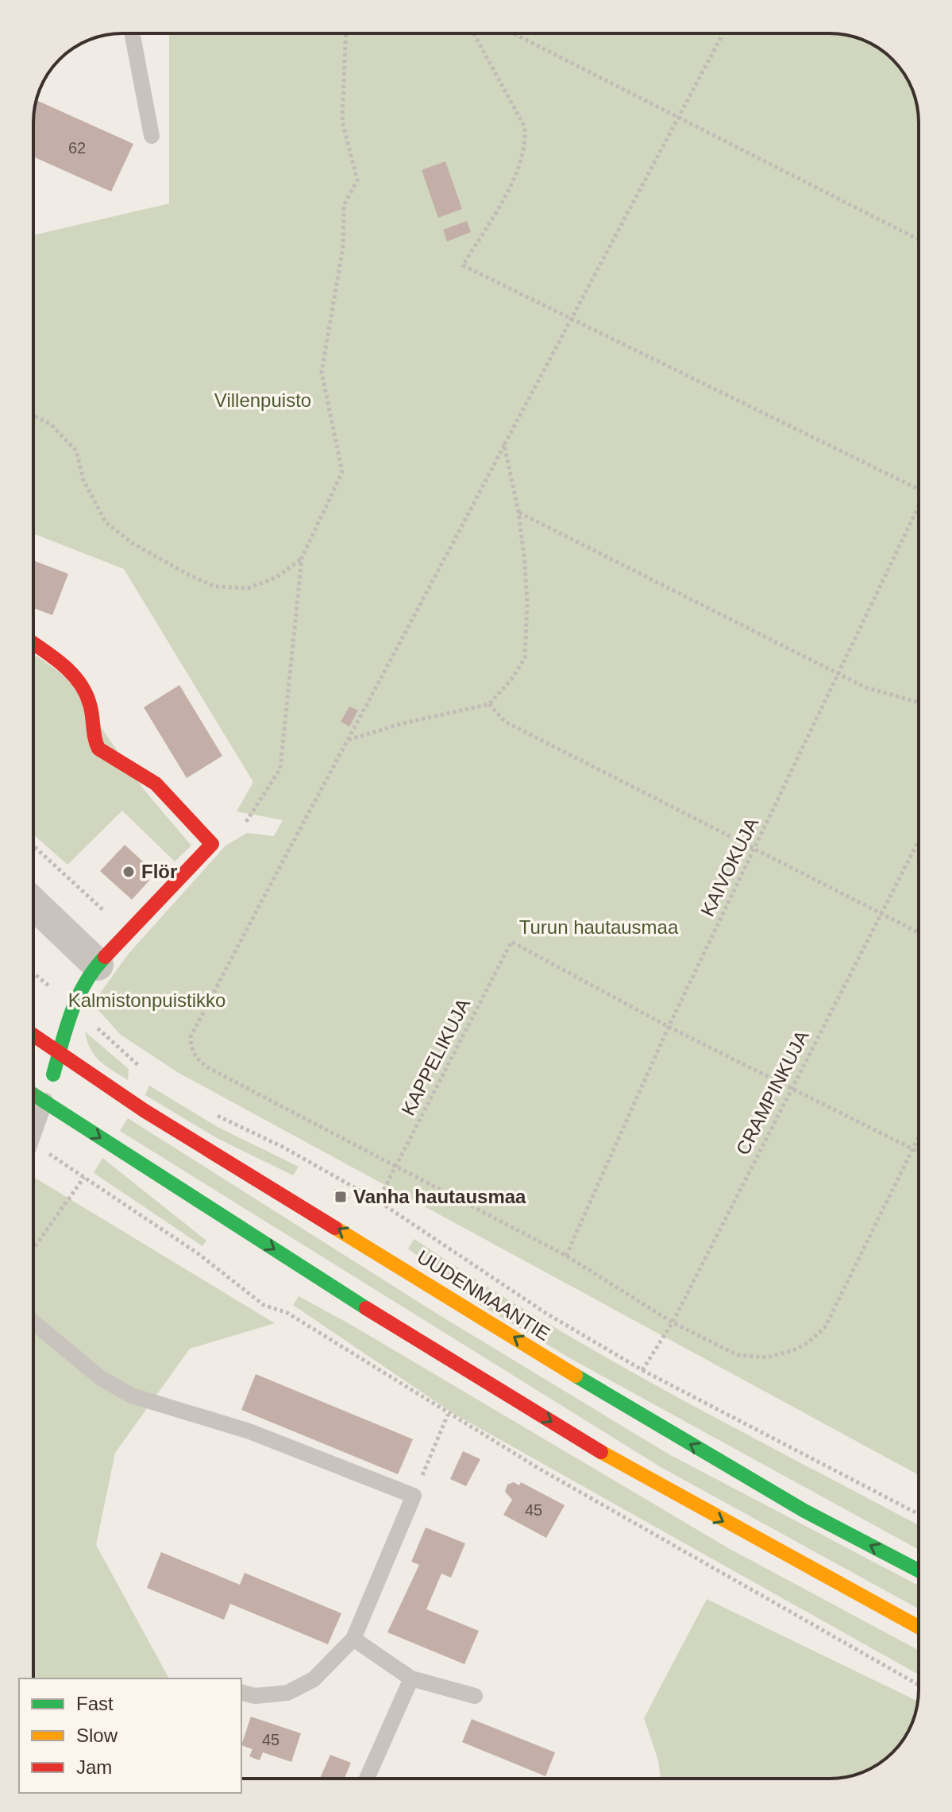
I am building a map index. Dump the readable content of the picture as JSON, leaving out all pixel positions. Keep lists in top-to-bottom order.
{
  "streets": {
    "main road": ["UUDENMAANTIE"],
    "path": ["KAIVOKUJA", "KAPPELIKUJA", "CRAMPINKUJA"]
  },
  "crossings": [
    ["KAIVOKUJA", "KAPPELIKUJA"]
  ],
  "parks": ["Villenpuisto", "Turun hautausmaa", "Kalmistonpuistikko"],
  "places": {
    "other": ["Flör"],
    "transit": ["Vanha hautausmaa"]
  },
  "house_numbers": ["62", "45", "45"],
  "legend": ["Fast", "Slow", "Jam"]
}
